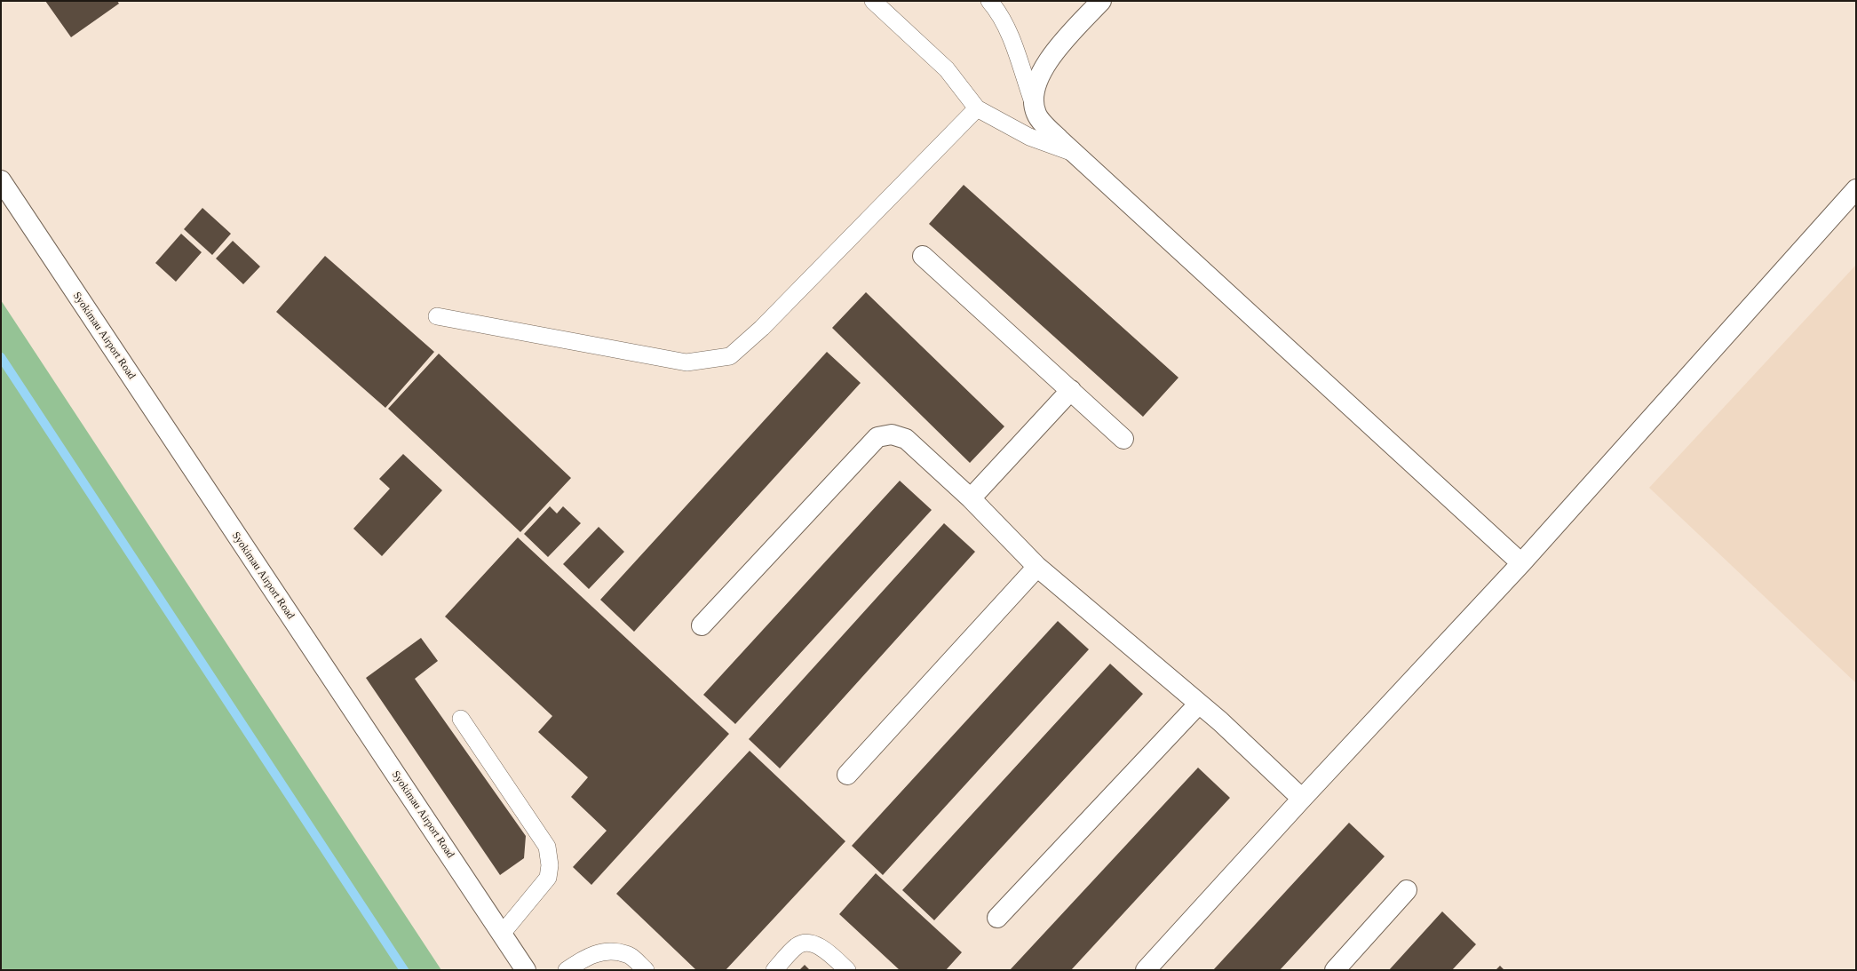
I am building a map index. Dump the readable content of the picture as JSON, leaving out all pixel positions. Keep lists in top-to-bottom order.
{
  "streets": {
    "street": ["Syokimau Airport Road"]
  }
}
